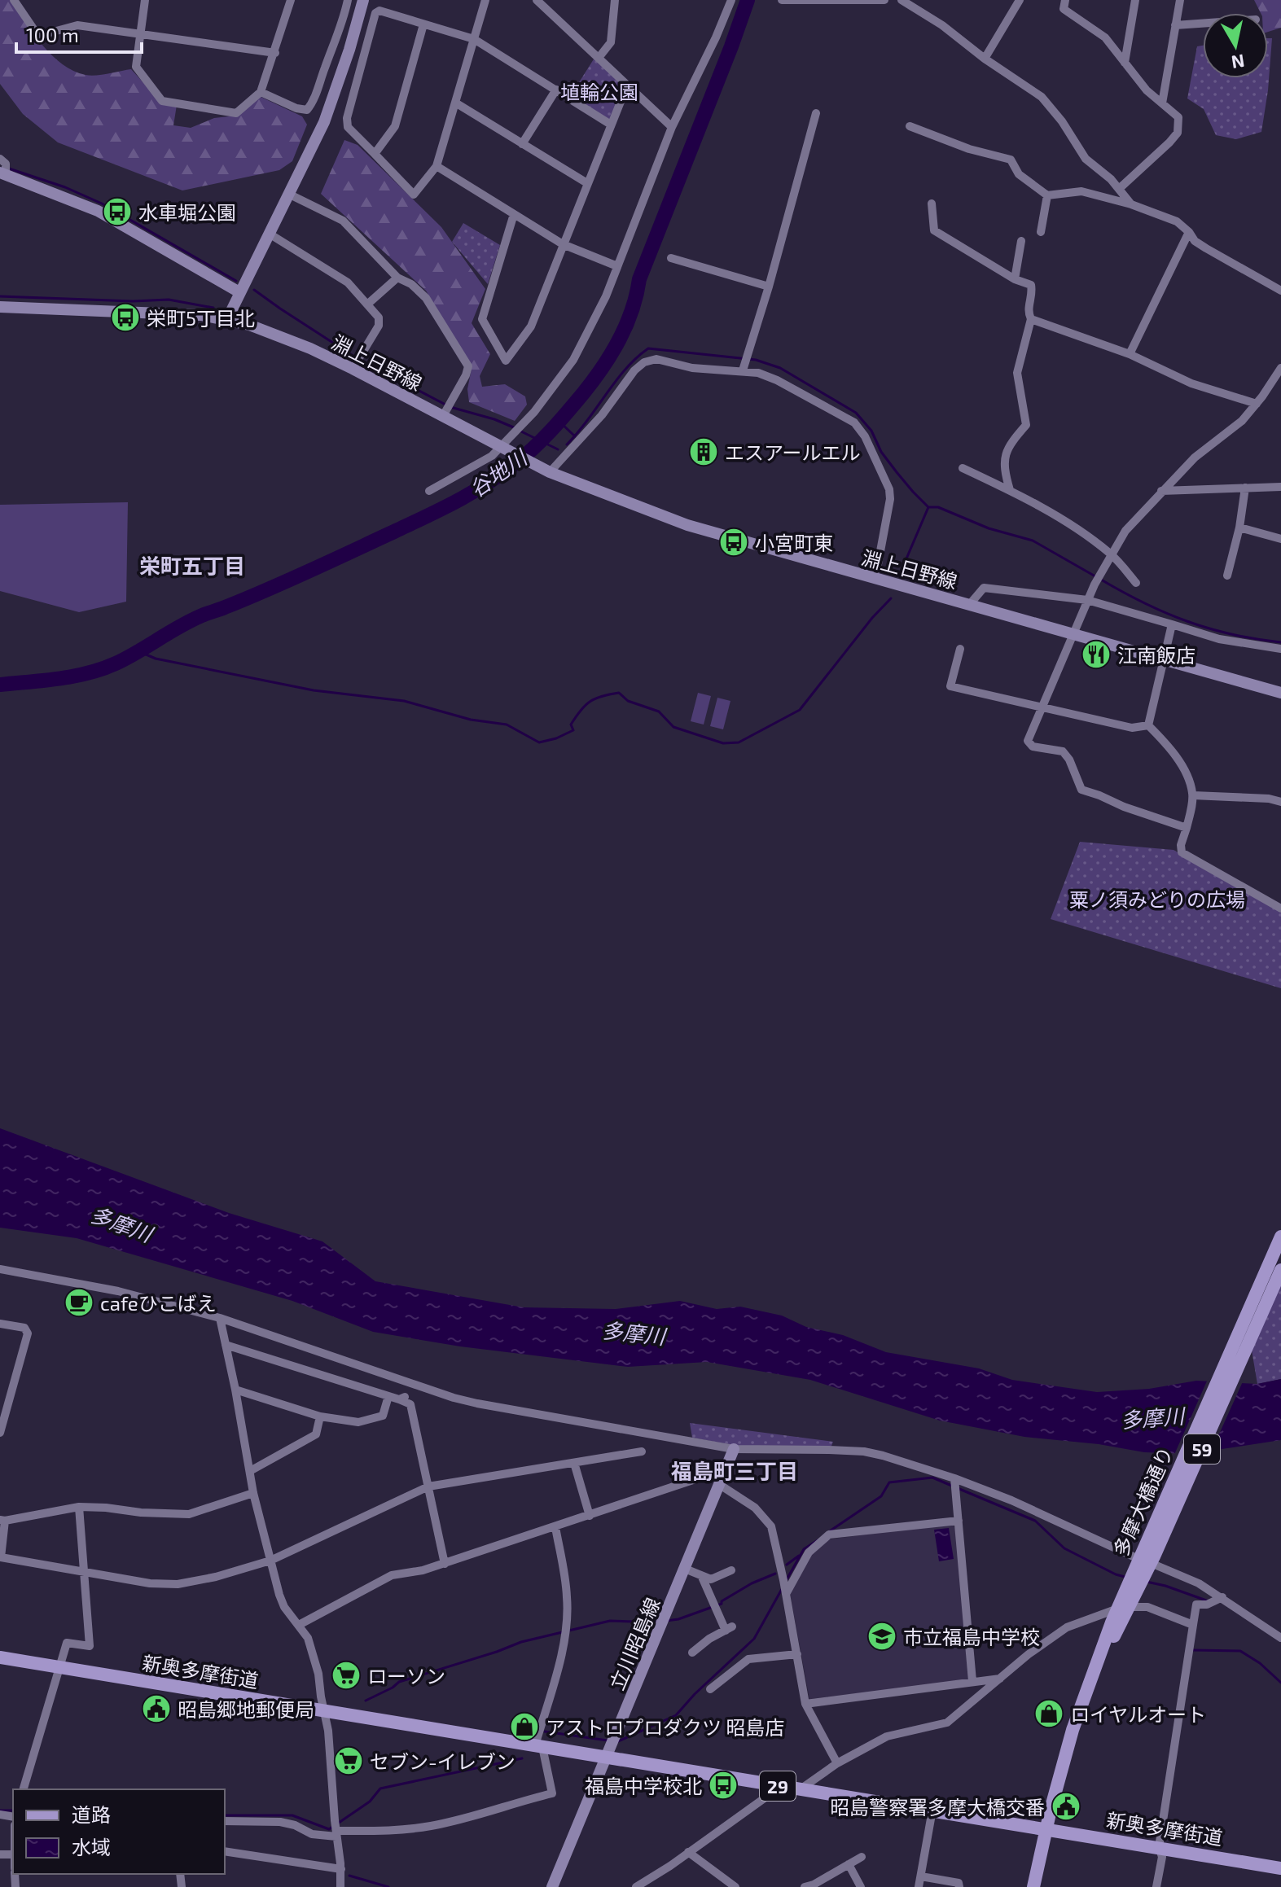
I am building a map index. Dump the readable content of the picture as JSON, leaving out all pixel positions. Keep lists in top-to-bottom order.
{
  "streets": {
    "main road": [
      "淵上日野線",
      "59",
      "多摩大橋通り",
      "立川昭島線",
      "新奥多摩街道",
      "29"
    ]
  },
  "crossings": [
    ["多摩大橋通り", "新奥多摩街道"],
    ["立川昭島線", "新奥多摩街道"]
  ],
  "districts": ["栄町五丁目", "福島町三丁目"],
  "water": ["谷地川", "多摩川"],
  "parks": ["埴輪公園", "粟ノ須みどりの広場"],
  "places": {
    "bus stop": [
      "水車堀公園",
      "栄町5丁目北",
      "小宮町東",
      "福島中学校北"
    ],
    "building": ["エスアールエル"],
    "restaurant": ["江南飯店"],
    "cafe": ["cafeひこばえ"],
    "school or university": ["市立福島中学校"],
    "supermarket": ["ローソン", "セブン-イレブン"],
    "public building": ["昭島郷地郵便局", "昭島警察署多摩大橋交番"],
    "shop": ["ロイヤルオート", "アストロプロダクツ 昭島店"]
  },
  "legend": ["道路", "水域"],
  "scale_bar": "100 m",
  "north": "bottom"
}
